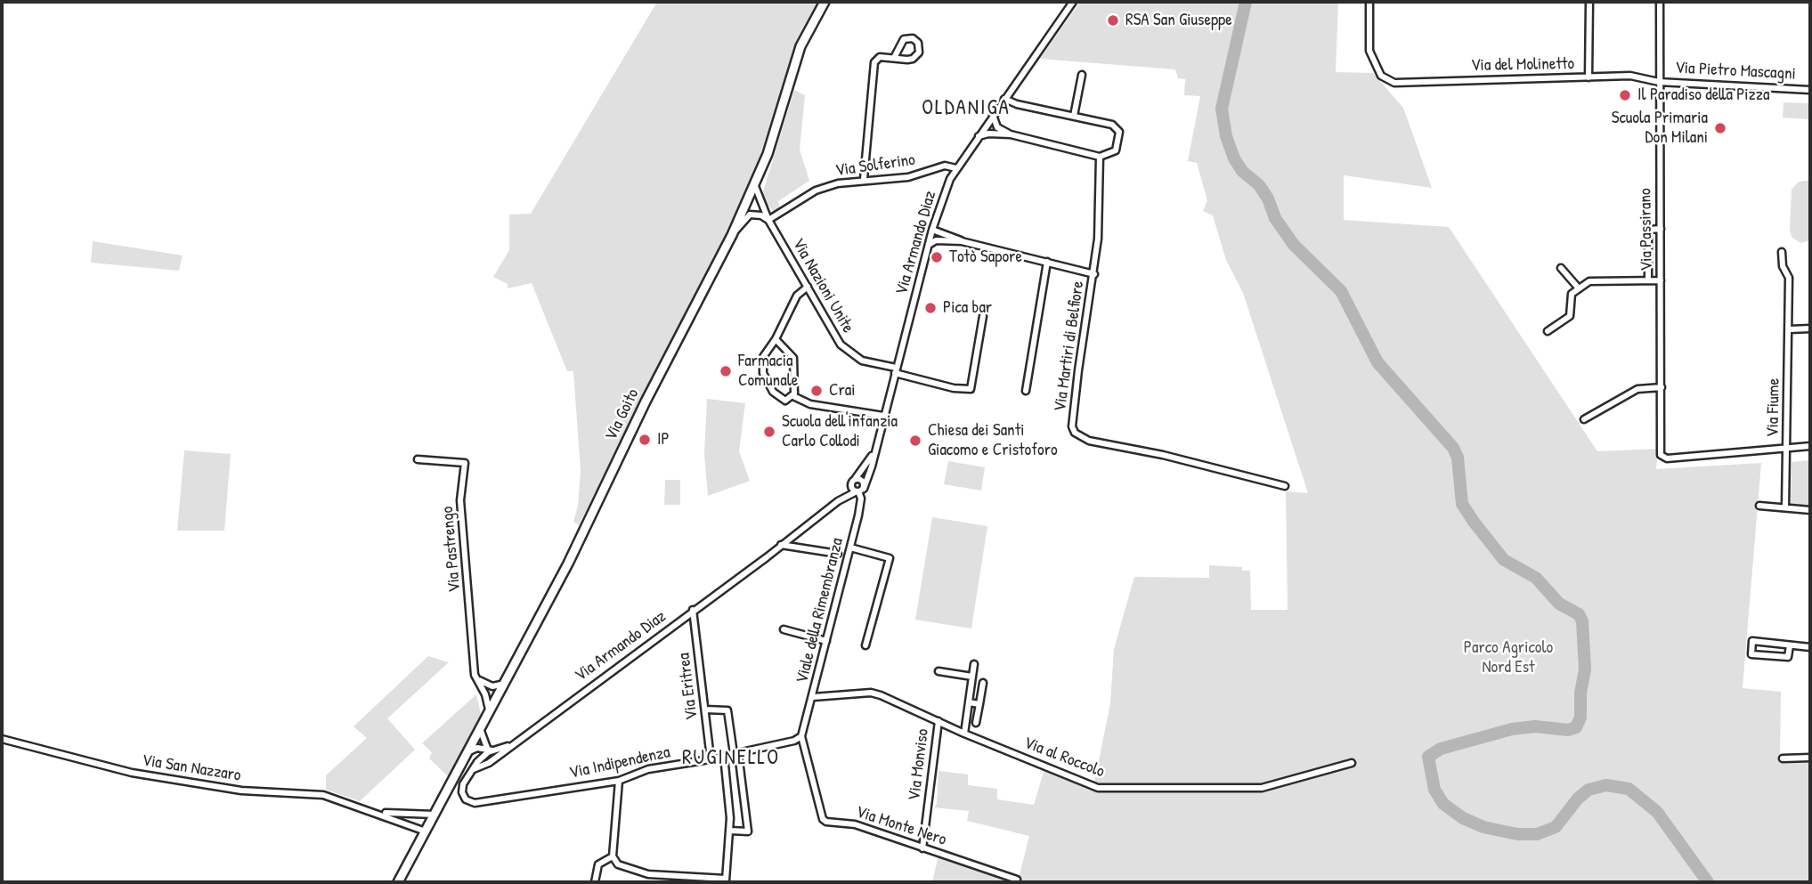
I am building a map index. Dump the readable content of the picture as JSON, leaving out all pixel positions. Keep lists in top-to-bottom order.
{
  "streets": {
    "street": [
      "Via del Molinetto",
      "Via Pietro Mascagni",
      "Via Solferino",
      "Via Passirano",
      "Via Armando Diaz",
      "Via Nazioni Unite",
      "Via Martiri di Belfiore",
      "Via Fiume",
      "Via Goito",
      "Via Pastrengo",
      "Viale della Rimembranza",
      "Via Eritrea",
      "Via al Roccolo",
      "Via Indipendenza",
      "Via Monviso",
      "Via San Nazzaro",
      "Via Monte Nero"
    ]
  },
  "crossings": [
    ["Via del Molinetto", "Via Pietro Mascagni"],
    ["Via del Molinetto", "Via Passirano"],
    ["Via Pietro Mascagni", "Via Passirano"],
    ["Via Solferino", "Via Armando Diaz"],
    ["Via Solferino", "Via Nazioni Unite"],
    ["Via Passirano", "Via Fiume"],
    ["Via Armando Diaz", "Via Nazioni Unite"],
    ["Via Armando Diaz", "Via Goito"],
    ["Via Armando Diaz", "Viale della Rimembranza"],
    ["Via Armando Diaz", "Via Eritrea"],
    ["Via Armando Diaz", "Via Indipendenza"],
    ["Via Nazioni Unite", "Via Goito"],
    ["Via Goito", "Via Pastrengo"],
    ["Via Goito", "Via San Nazzaro"],
    ["Viale della Rimembranza", "Via al Roccolo"],
    ["Viale della Rimembranza", "Via Indipendenza"],
    ["Viale della Rimembranza", "Via Monte Nero"],
    ["Via Eritrea", "Via Indipendenza"],
    ["Via al Roccolo", "Via Monviso"],
    ["Via Indipendenza", "Via Monte Nero"],
    ["Via Monviso", "Via Monte Nero"]
  ],
  "districts": ["OLDANIGA", "RUGINELLO"],
  "parks": ["Parco Agricolo Nord Est"],
  "places": [
    "RSA San Giuseppe",
    "Il Paradiso della Pizza",
    "Scuola Primaria Don Milani",
    "Totò Sapore",
    "Pica bar",
    "Farmacia Comunale",
    "Crai",
    "Scuola dell'infanzia Carlo Collodi",
    "IP",
    "Chiesa dei Santi Giacomo e Cristoforo"
  ]
}
